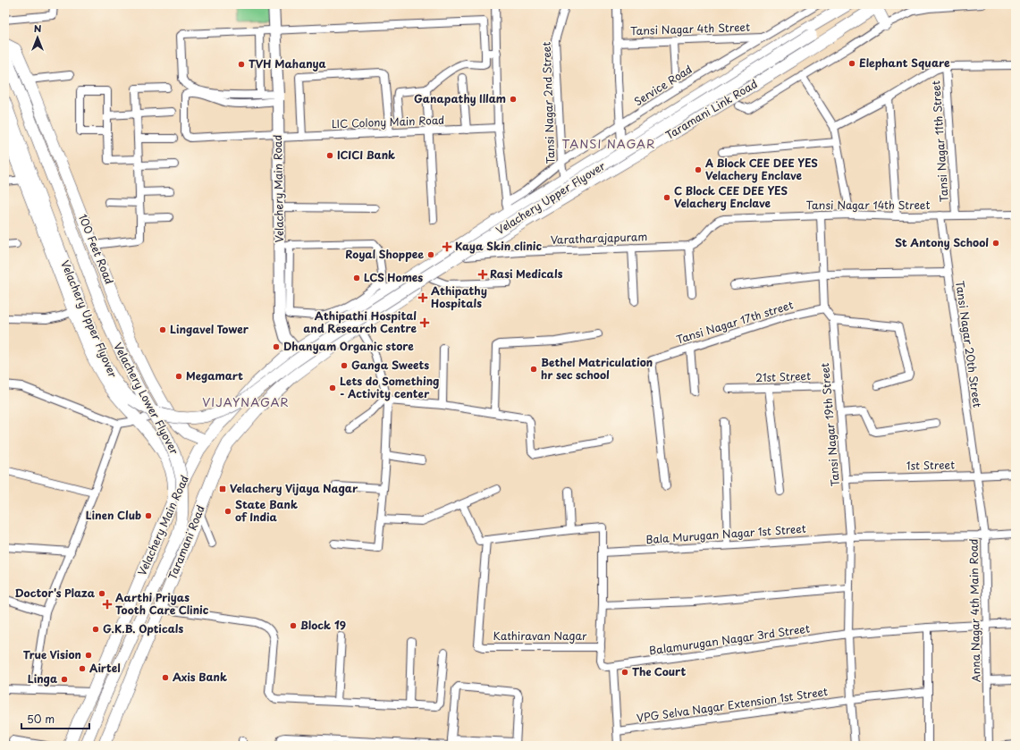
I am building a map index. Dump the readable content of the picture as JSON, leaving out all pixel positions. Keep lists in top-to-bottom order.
{
  "streets": {
    "main road": [
      "Taramani Link Road",
      "Velachery Main Road",
      "Velachery Upper Flyover",
      "100 Feet Road",
      "Velachery Lower Flyover",
      "Taramani Road"
    ],
    "street": [
      "Tansi Nagar 4th Street",
      "Service Road",
      "Tansi Nagar 2nd Street",
      "LIC Colony Main Road",
      "Tansi Nagar 11th Street",
      "Tansi Nagar 14th Street",
      "Varatharajapuram",
      "Tansi Nagar 17th street",
      "Tansi Nagar 20th Street",
      "21st Street",
      "Tansi Nagar 19th Street",
      "1st Street",
      "Bala Murugan Nagar 1st Street",
      "Anna Nagar 4th Main Road",
      "Kathiravan Nagar",
      "Balamurugan Nagar 3rd Street",
      "VPG Selva Nagar Extension 1st Street"
    ]
  },
  "crossings": [
    ["Tansi Nagar 4th Street", "Service Road"],
    ["Service Road", "Tansi Nagar 2nd Street"],
    ["Service Road", "Taramani Link Road"],
    ["Service Road", "Velachery Upper Flyover"],
    ["Tansi Nagar 2nd Street", "Taramani Link Road"],
    ["Taramani Link Road", "Velachery Main Road"],
    ["Taramani Link Road", "Velachery Upper Flyover"],
    ["Taramani Link Road", "Varatharajapuram"],
    ["Taramani Link Road", "Taramani Road"],
    ["LIC Colony Main Road", "Velachery Main Road"],
    ["Tansi Nagar 11th Street", "Tansi Nagar 14th Street"],
    ["Velachery Main Road", "100 Feet Road"],
    ["Velachery Main Road", "Taramani Road"],
    ["Tansi Nagar 14th Street", "Varatharajapuram"],
    ["Tansi Nagar 14th Street", "Tansi Nagar 20th Street"],
    ["Tansi Nagar 20th Street", "1st Street"],
    ["Tansi Nagar 20th Street", "Anna Nagar 4th Main Road"],
    ["21st Street", "Tansi Nagar 19th Street"],
    ["Tansi Nagar 19th Street", "1st Street"],
    ["Tansi Nagar 19th Street", "Bala Murugan Nagar 1st Street"],
    ["Tansi Nagar 19th Street", "Balamurugan Nagar 3rd Street"],
    ["Tansi Nagar 19th Street", "VPG Selva Nagar Extension 1st Street"],
    ["1st Street", "Anna Nagar 4th Main Road"],
    ["Bala Murugan Nagar 1st Street", "Anna Nagar 4th Main Road"],
    ["Anna Nagar 4th Main Road", "Balamurugan Nagar 3rd Street"]
  ],
  "districts": ["TANSI NAGAR", "VIJAYNAGAR"],
  "places": {
    "other": [
      "Elephant Square",
      "TVH Mahanya",
      "Ganapathy Illam",
      "ICICI Bank",
      "A Block CEE DEE YES Velachery Enclave",
      "C Block CEE DEE YES Velachery Enclave",
      "St Antony School",
      "Royal Shoppee",
      "LCS Homes",
      "Lingavel Tower",
      "Dhanyam Organic store",
      "Ganga Sweets",
      "Bethel Matriculation hr sec school",
      "Megamart",
      "Lets do Something - Activity center",
      "State Bank of India",
      "Linen Club",
      "Doctor's Plaza",
      "Block 19",
      "G.K.B. Opticals",
      "True Vision",
      "Airtel",
      "The Court",
      "Axis Bank",
      "Linga"
    ],
    "health": [
      "Kaya Skin clinic",
      "Rasi Medicals",
      "Athipathy Hospitals",
      "Athipathi Hospital and Research Centre",
      "Aarthi Priyas Tooth Care Clinic"
    ],
    "transit": ["Velachery Vijaya Nagar"]
  },
  "scale_bar": "50 m",
  "north": "top"
}
